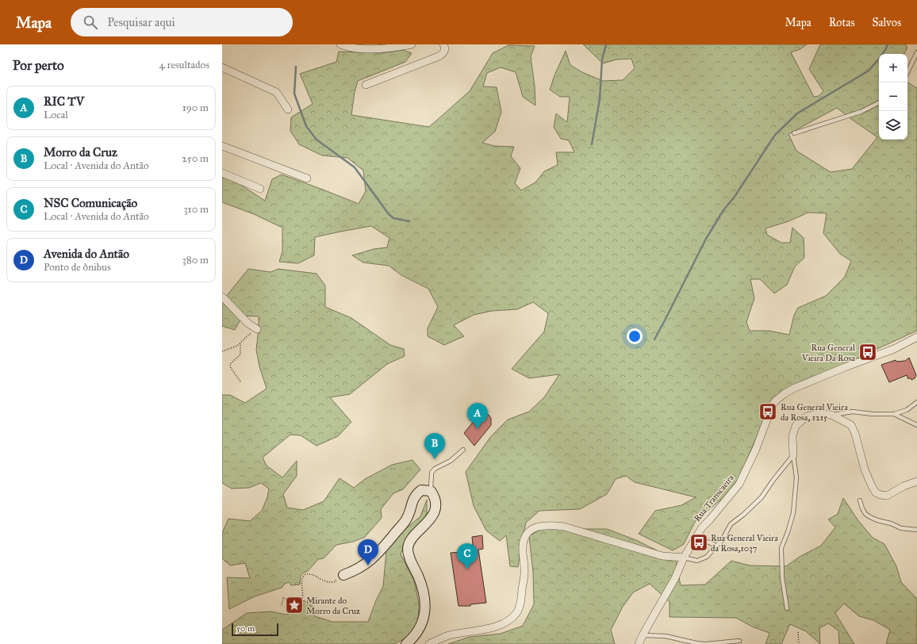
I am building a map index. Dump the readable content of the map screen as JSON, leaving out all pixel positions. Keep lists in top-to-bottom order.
{
  "streets": {
    "street": ["Rua Transcaeira"]
  },
  "places": {
    "bus stop": ["Rua General Vieira Da Rosa", "Rua General Vieira da Rosa, 1215", "Rua General Vieira da Rosa,1037"],
    "place": ["Mirante do Morro da Cruz"]
  },
  "scale_bar": "50 m",
  "page": {
    "header": "Mapa",
    "search": "Pesquisar aqui",
    "nav": ["Mapa", "Rotas", "Salvos"],
    "heading": ["Por perto", "4 resultados"],
    "map_buttons": ["+", "−"],
    "list": [
      {
        "mark": "A",
        "name": "RIC TV",
        "note": "Local",
        "value": "190 m"
      },
      {
        "mark": "B",
        "name": "Morro da Cruz",
        "note": "Local · Avenida do Antão",
        "value": "250 m"
      },
      {
        "mark": "C",
        "name": "NSC Comunicação",
        "note": "Local · Avenida do Antão",
        "value": "310 m"
      },
      {
        "mark": "D",
        "name": "Avenida do Antão",
        "note": "Ponto de ônibus",
        "value": "380 m"
      }
    ],
    "pins": [
      "A",
      "B",
      "D",
      "C"
    ],
    "scale": "50 m"
  }
}
